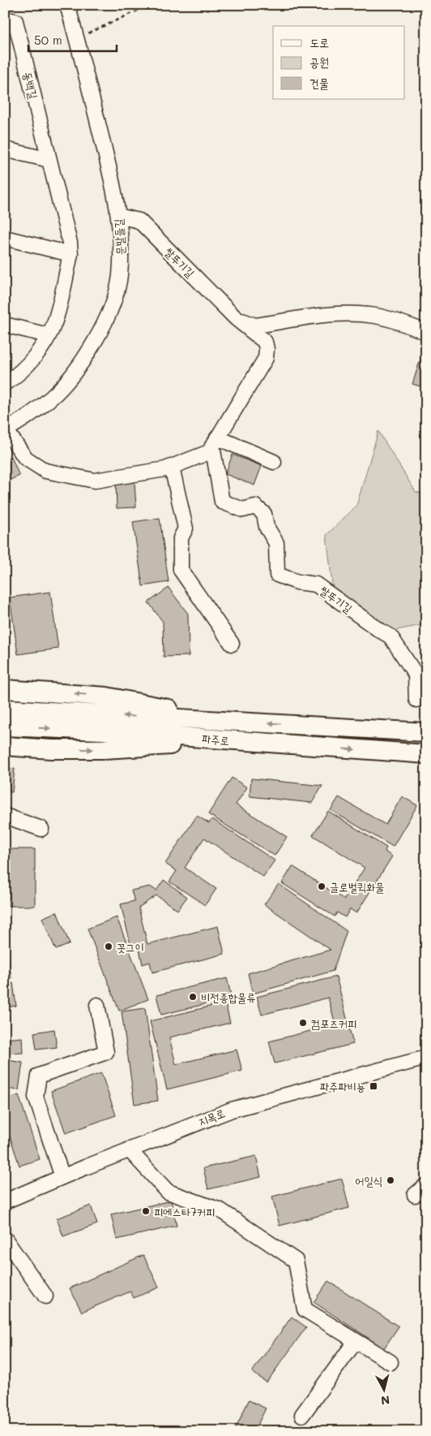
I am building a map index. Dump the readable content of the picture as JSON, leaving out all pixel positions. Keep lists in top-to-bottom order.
{
  "streets": {
    "main road": ["파주로"],
    "street": [
      "동백길",
      "문발들길",
      "쌀뚜기길",
      "지목로"
    ]
  },
  "crossings": [
    ["문발들길", "쌀뚜기길"]
  ],
  "places": {
    "other": [
      "글로벌퀵화물",
      "꼿그이",
      "비전종합물류",
      "컴포즈커피",
      "어일식",
      "피에스타7커피"
    ],
    "transit": ["파주파비뇽"]
  },
  "legend": ["도로", "공원", "건물"],
  "scale_bar": "50 m",
  "north": "bottom"
}
